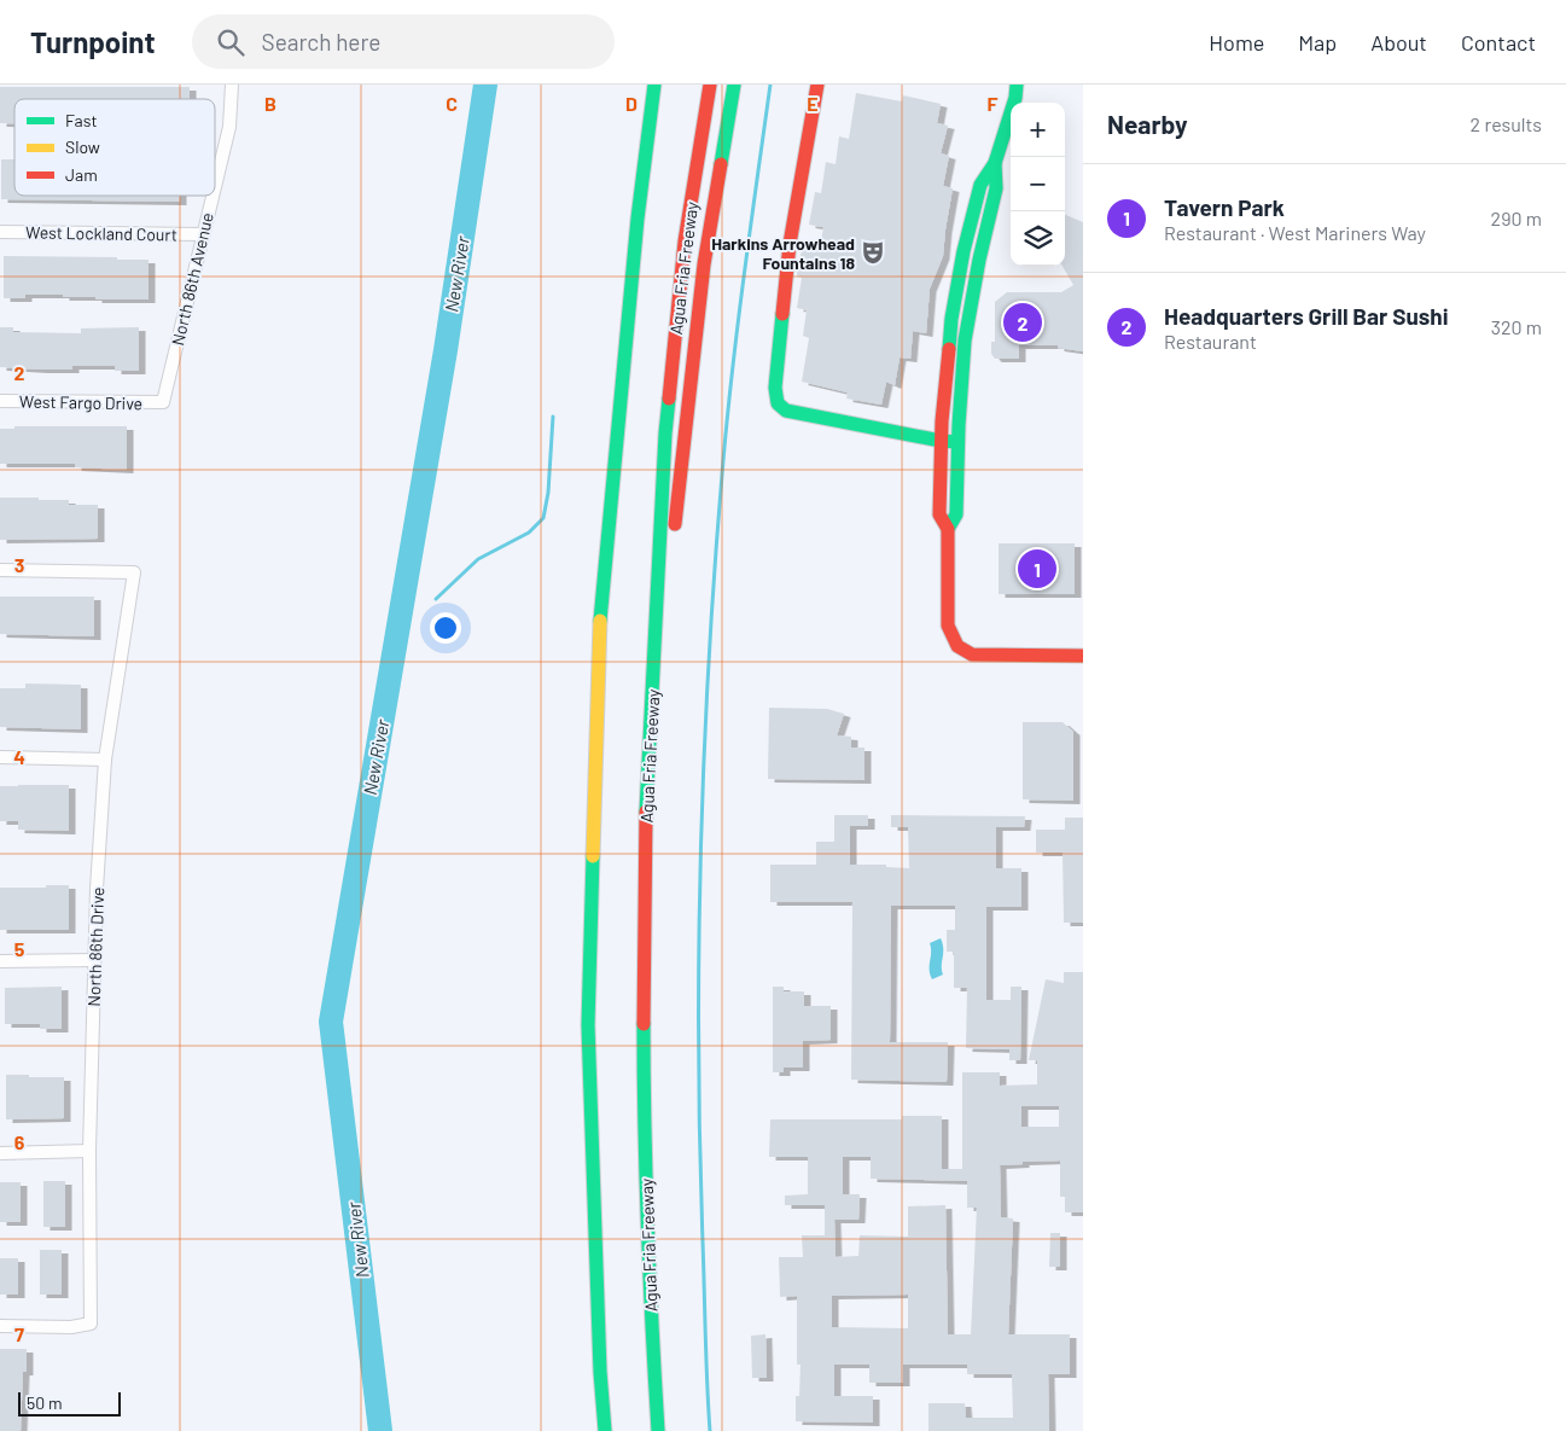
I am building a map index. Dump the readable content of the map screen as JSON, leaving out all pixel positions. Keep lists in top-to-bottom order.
{
  "streets": {
    "main road": ["Agua Fria Freeway"],
    "street": [
      "West Lockland Court",
      "North 86th Avenue",
      "West Fargo Drive",
      "North 86th Drive"
    ]
  },
  "crossings": [
    ["West Lockland Court", "North 86th Avenue"],
    ["North 86th Avenue", "West Fargo Drive"]
  ],
  "water": ["New River"],
  "places": {
    "theatre": ["Harkins Arrowhead Fountains 18"]
  },
  "legend": ["Fast", "Slow", "Jam"],
  "scale_bar": "50 m",
  "page": {
    "header": "Turnpoint",
    "search": "Search here",
    "nav": [
      "Home",
      "Map",
      "About",
      "Contact"
    ],
    "heading": ["Nearby", "2 results"],
    "map_buttons": ["+", "−"],
    "list": [
      {
        "mark": "1",
        "name": "Tavern Park",
        "note": "Restaurant · West Mariners Way",
        "value": "290 m"
      },
      {
        "mark": "2",
        "name": "Headquarters Grill Bar Sushi",
        "note": "Restaurant",
        "value": "320 m"
      }
    ],
    "pins": ["2", "1"],
    "scale": "50 m"
  },
  "grid": {
    "columns": [
      "B",
      "C",
      "D",
      "E",
      "F"
    ],
    "rows": [
      "2",
      "3",
      "4",
      "5",
      "6",
      "7"
    ]
  }
}
